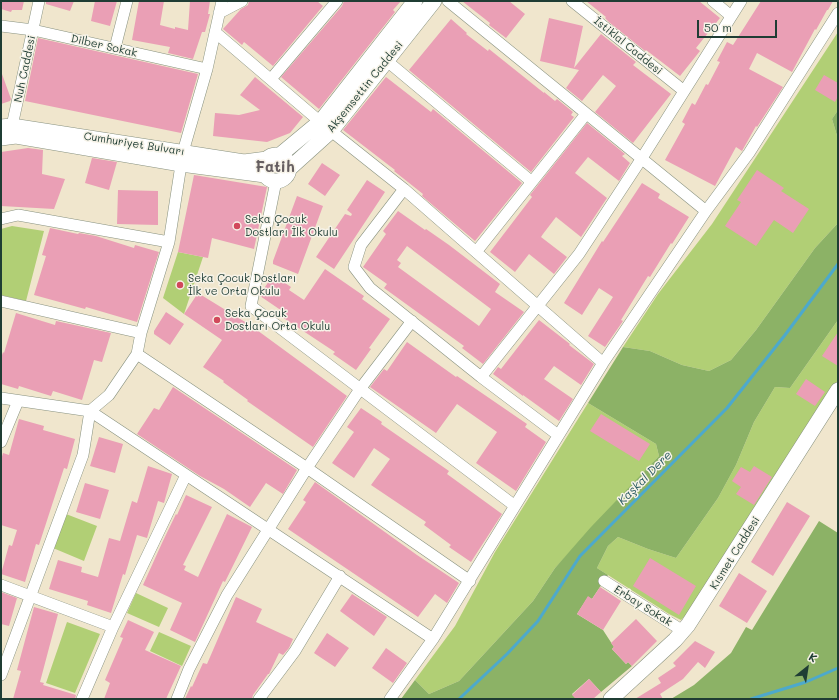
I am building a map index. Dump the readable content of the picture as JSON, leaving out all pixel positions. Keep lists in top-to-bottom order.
{
  "streets": {
    "main road": ["Akşemsettin Caddesi", "Cumhuriyet Bulvarı", "Kısmet Caddesi"],
    "street": [
      "Dilber Sokak",
      "İstiklal Caddesi",
      "Nuh Caddesi",
      "Erbay Sokak"
    ]
  },
  "crossings": [
    ["Dilber Sokak", "Nuh Caddesi"],
    ["Nuh Caddesi", "Cumhuriyet Bulvarı"],
    ["Akşemsettin Caddesi", "Cumhuriyet Bulvarı"],
    ["Kısmet Caddesi", "Erbay Sokak"]
  ],
  "districts": ["Fatih"],
  "water": ["Kaşkal Dere"],
  "places": ["Seka Çocuk Dostları İlk Okulu", "Seka Çocuk Dostları İlk ve Orta Okulu", "Seka Çocuk Dostları Orta Okulu"],
  "scale_bar": "50 m",
  "north": "top right"
}
